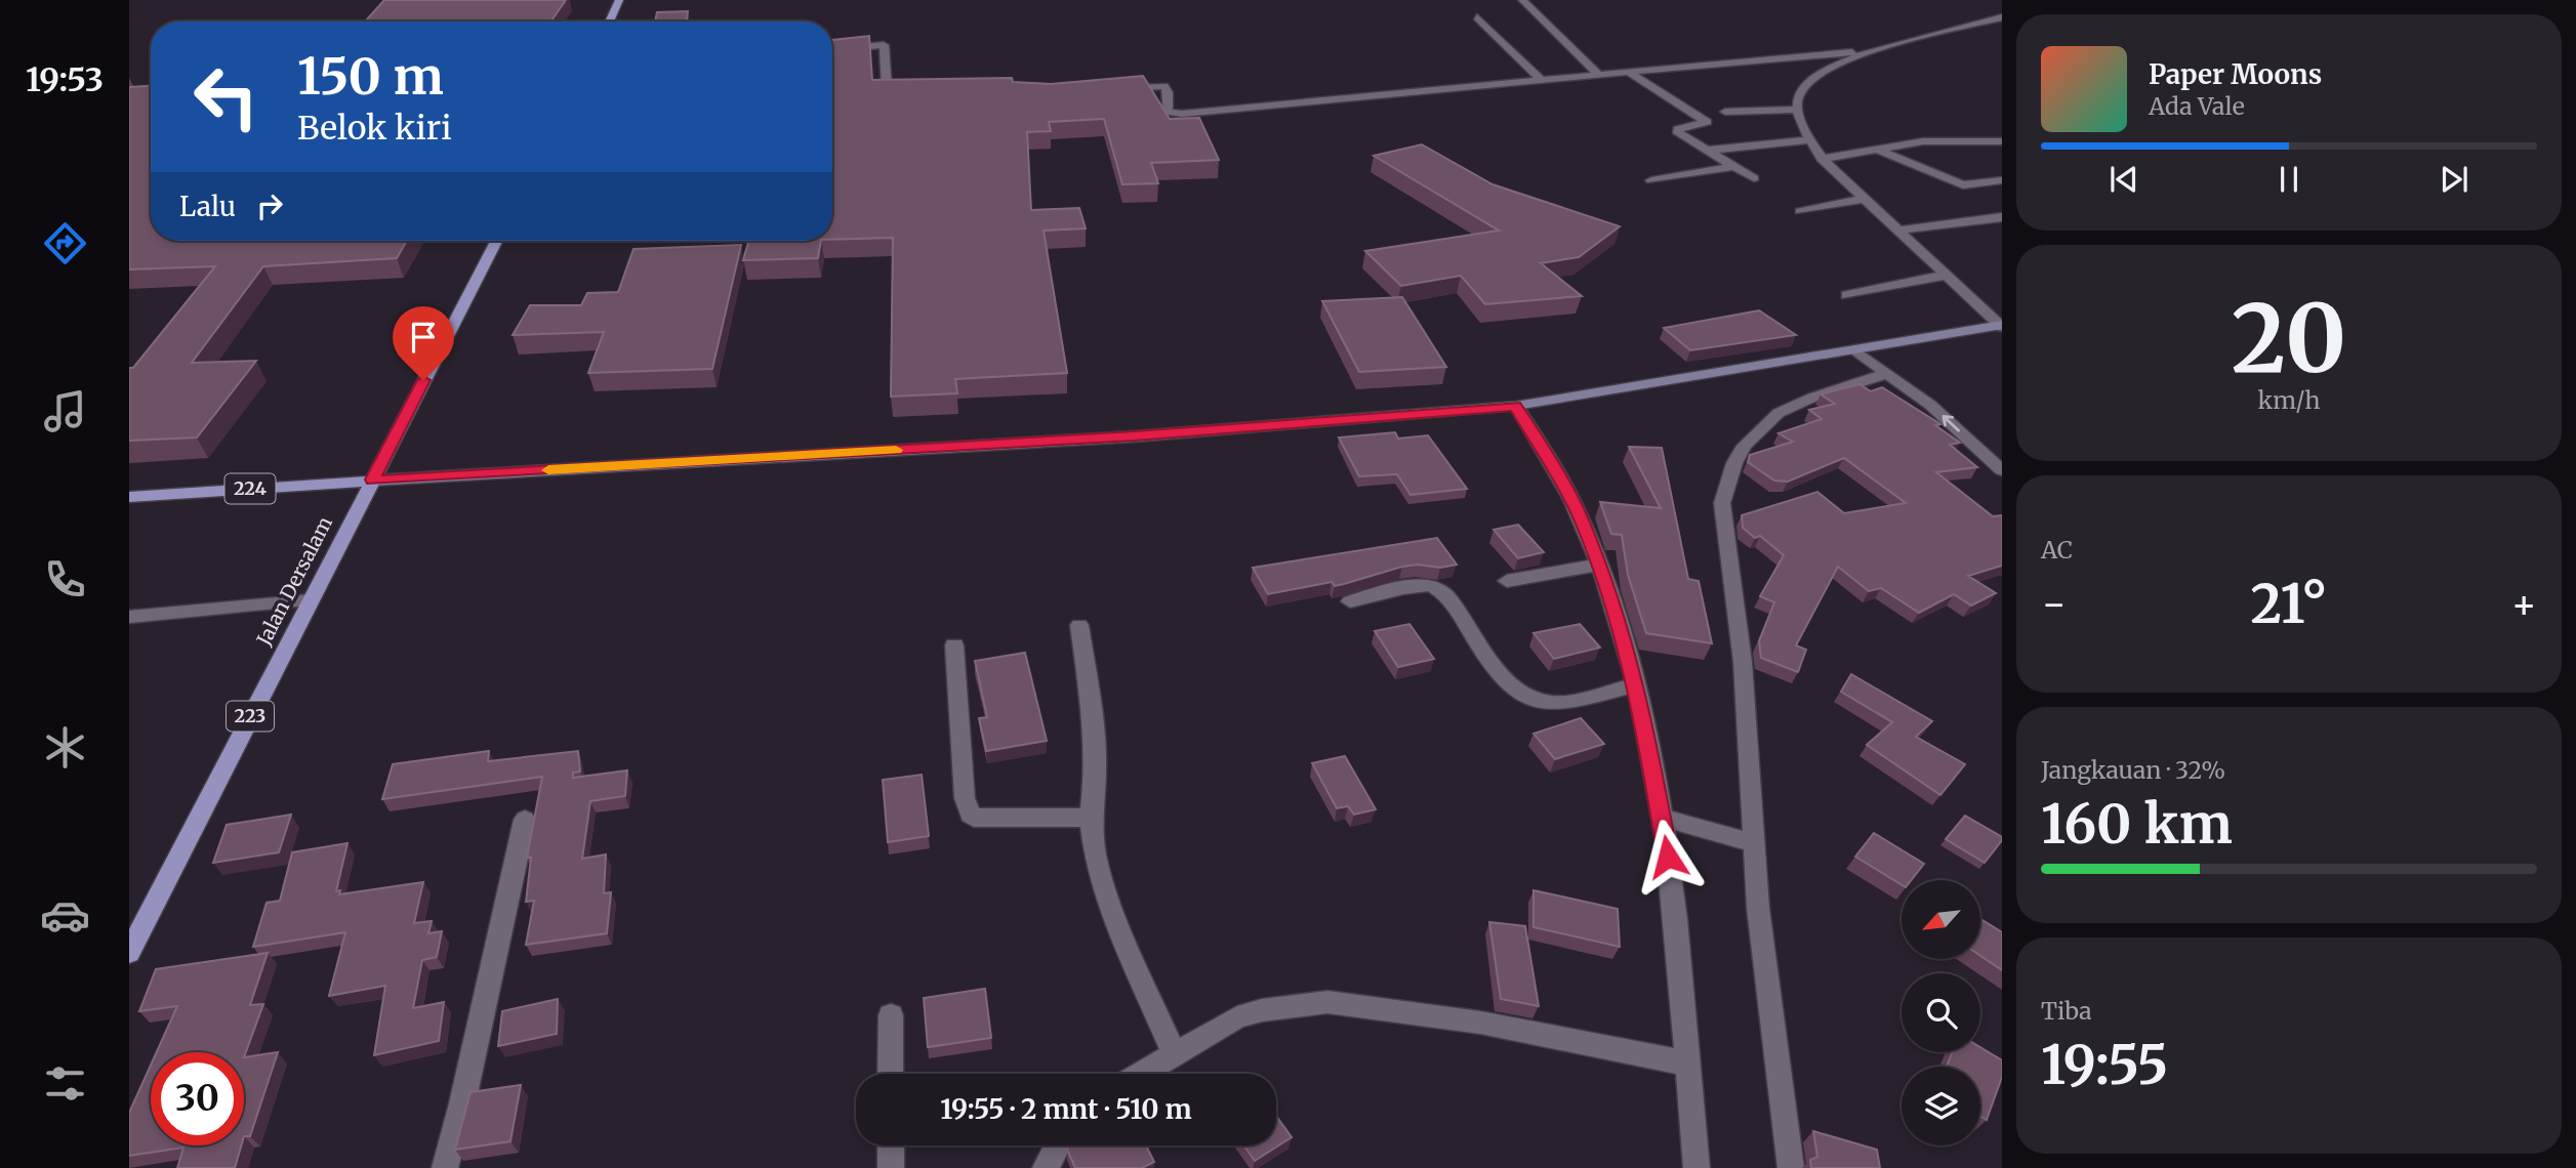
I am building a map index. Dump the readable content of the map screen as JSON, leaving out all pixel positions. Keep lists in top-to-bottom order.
{
  "streets": {
    "main road": ["224", "Jalan Dersalam", "223"]
  },
  "crossings": [
    ["224", "Jalan Dersalam"]
  ],
  "north": "bottom left",
  "page": {
    "tabs": "19:53",
    "turn": ["150 m", "Belok kiri"],
    "song": ["Paper Moons", "Ada Vale"],
    "then": "Lalu",
    "tile": [
      ["20", "km/h"],
      "AC",
      ["Jangkauan · 32%", "160 km"],
      ["Tiba", "19:55"]
    ],
    "heat": ["−", "21°", "+"],
    "limit": "30",
    "trip": "19:55 · 2 mnt · 510 m"
  }
}
